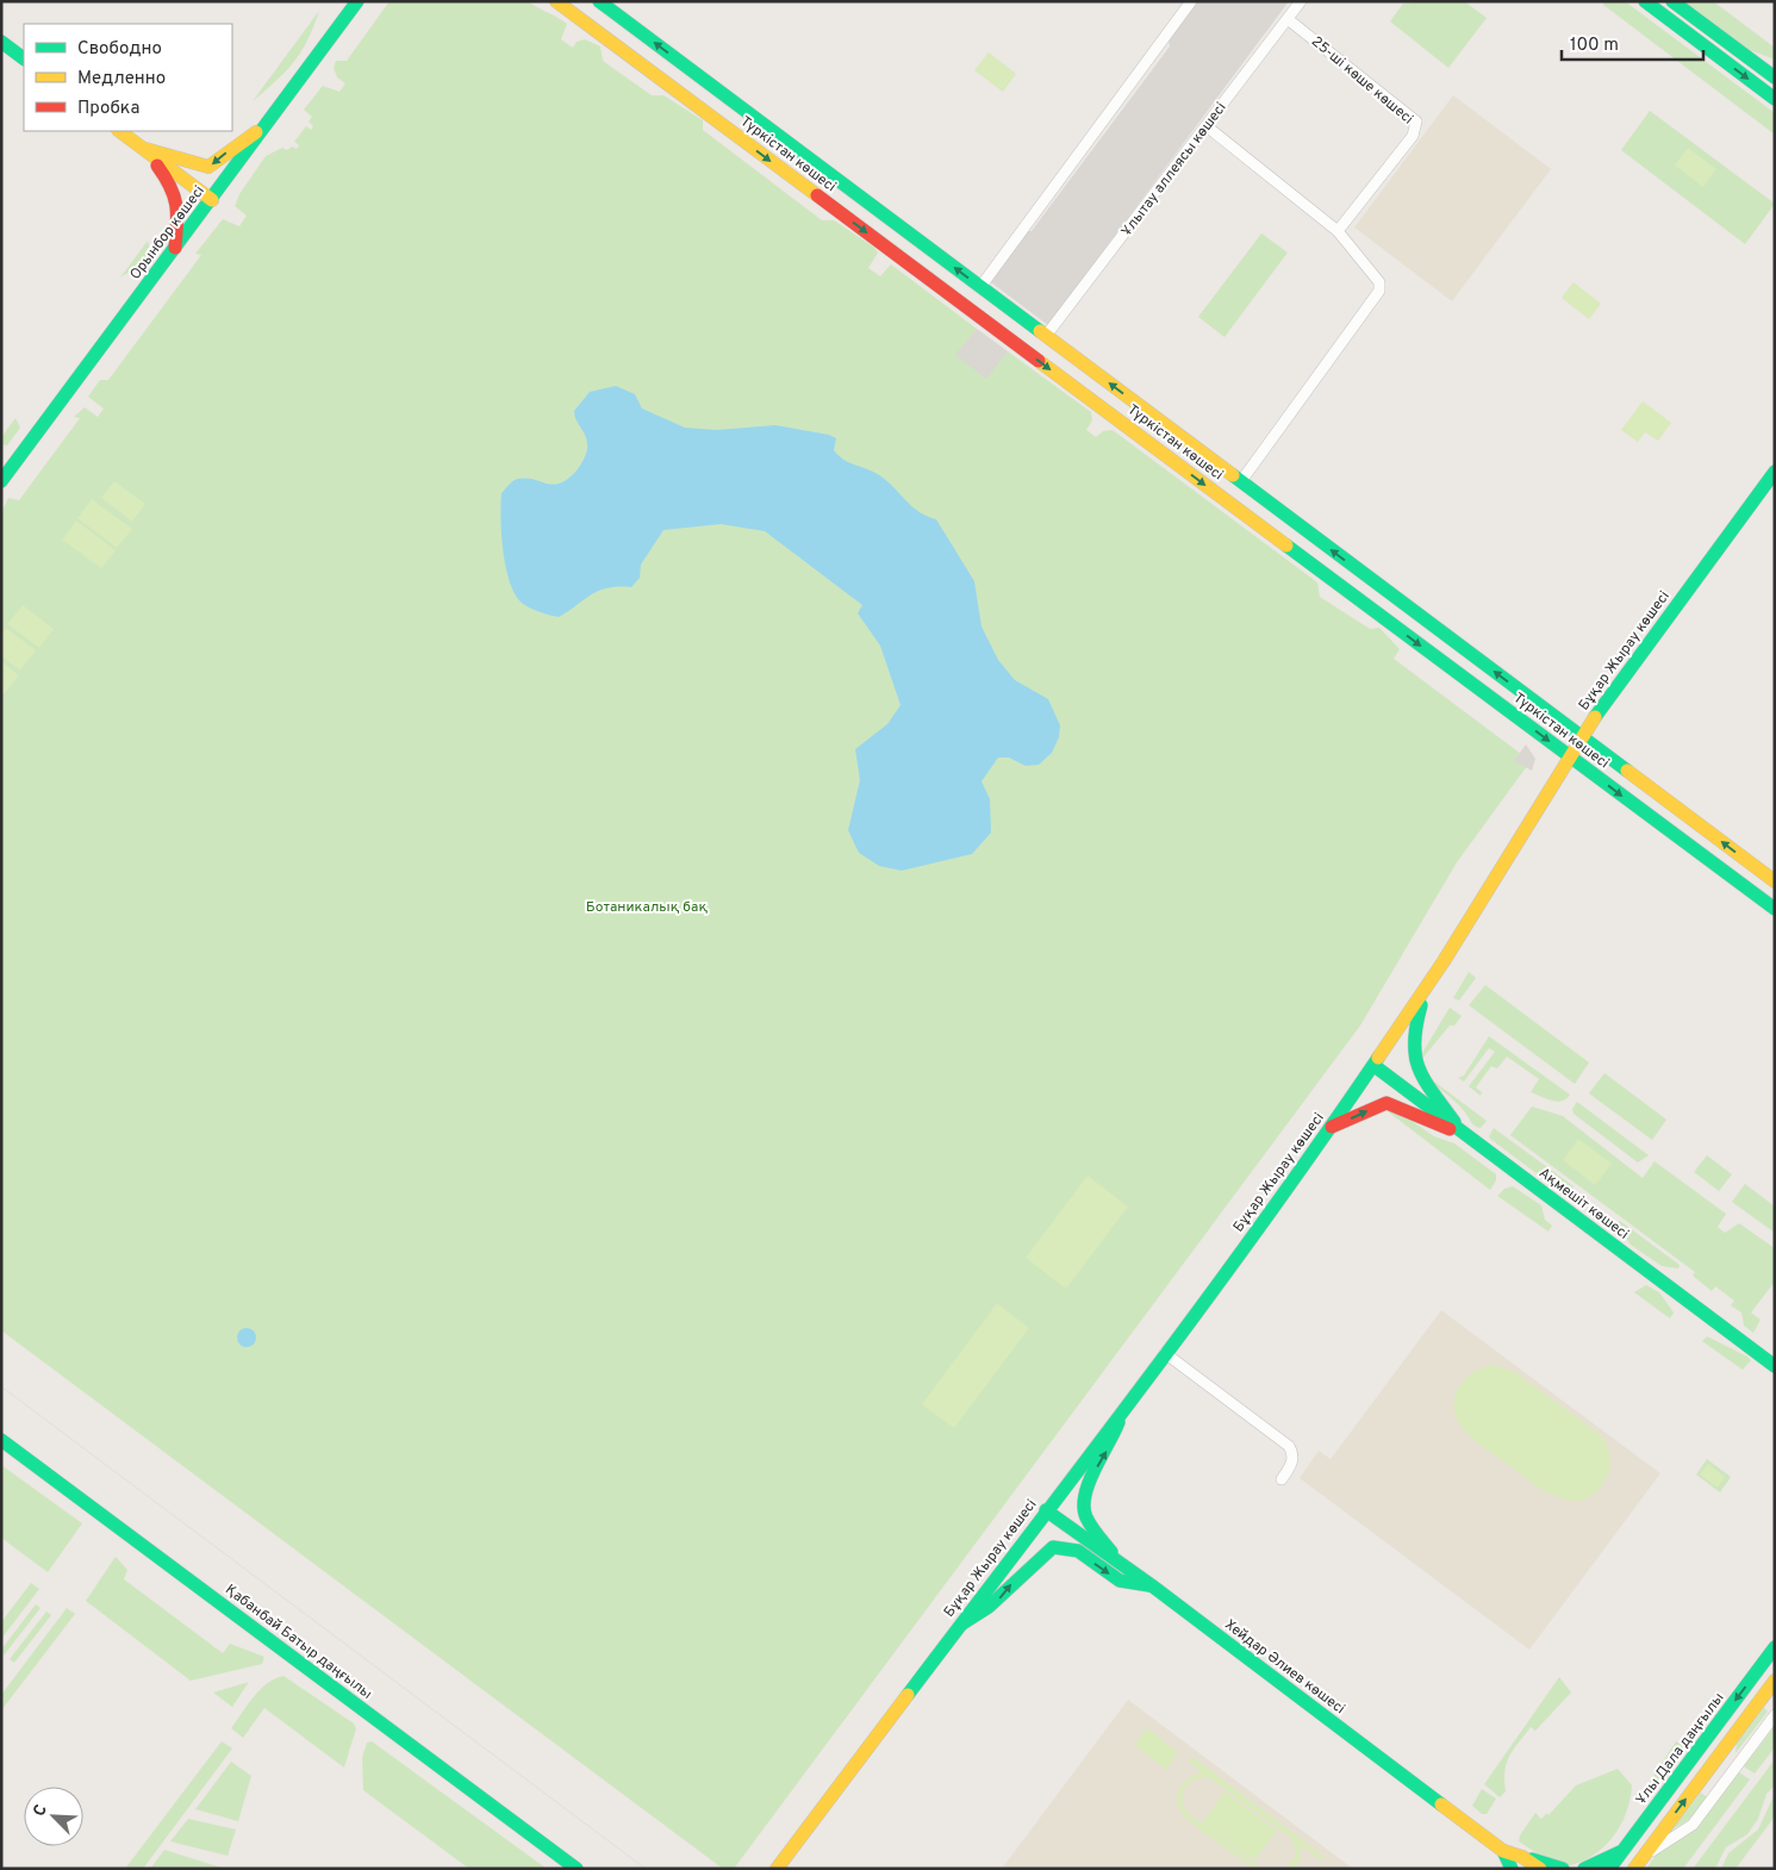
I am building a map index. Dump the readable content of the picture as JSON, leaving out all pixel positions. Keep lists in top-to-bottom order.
{
  "streets": {
    "main road": [
      "Түркістан көшесі",
      "Орынбор көшесі",
      "Бұқар Жырау көшесі",
      "Ақмешіт көшесі",
      "Қабанбай Батыр даңғылы",
      "Хейдар Әлиев көшесі",
      "Ұлы Дала даңғылы"
    ],
    "street": ["25-ші көше көшесі", "Ұлытау аллеясы көшесі"]
  },
  "crossings": [
    ["25-ші көше көшесі", "Ұлытау аллеясы көшесі"],
    ["Түркістан көшесі", "Ұлытау аллеясы көшесі"],
    ["Түркістан көшесі", "Бұқар Жырау көшесі"],
    ["Бұқар Жырау көшесі", "Ақмешіт көшесі"],
    ["Бұқар Жырау көшесі", "Хейдар Әлиев көшесі"]
  ],
  "parks": ["Ботаникалық бақ"],
  "legend": ["Свободно", "Медленно", "Пробка"],
  "scale_bar": "100 m",
  "north": "top left"
}
